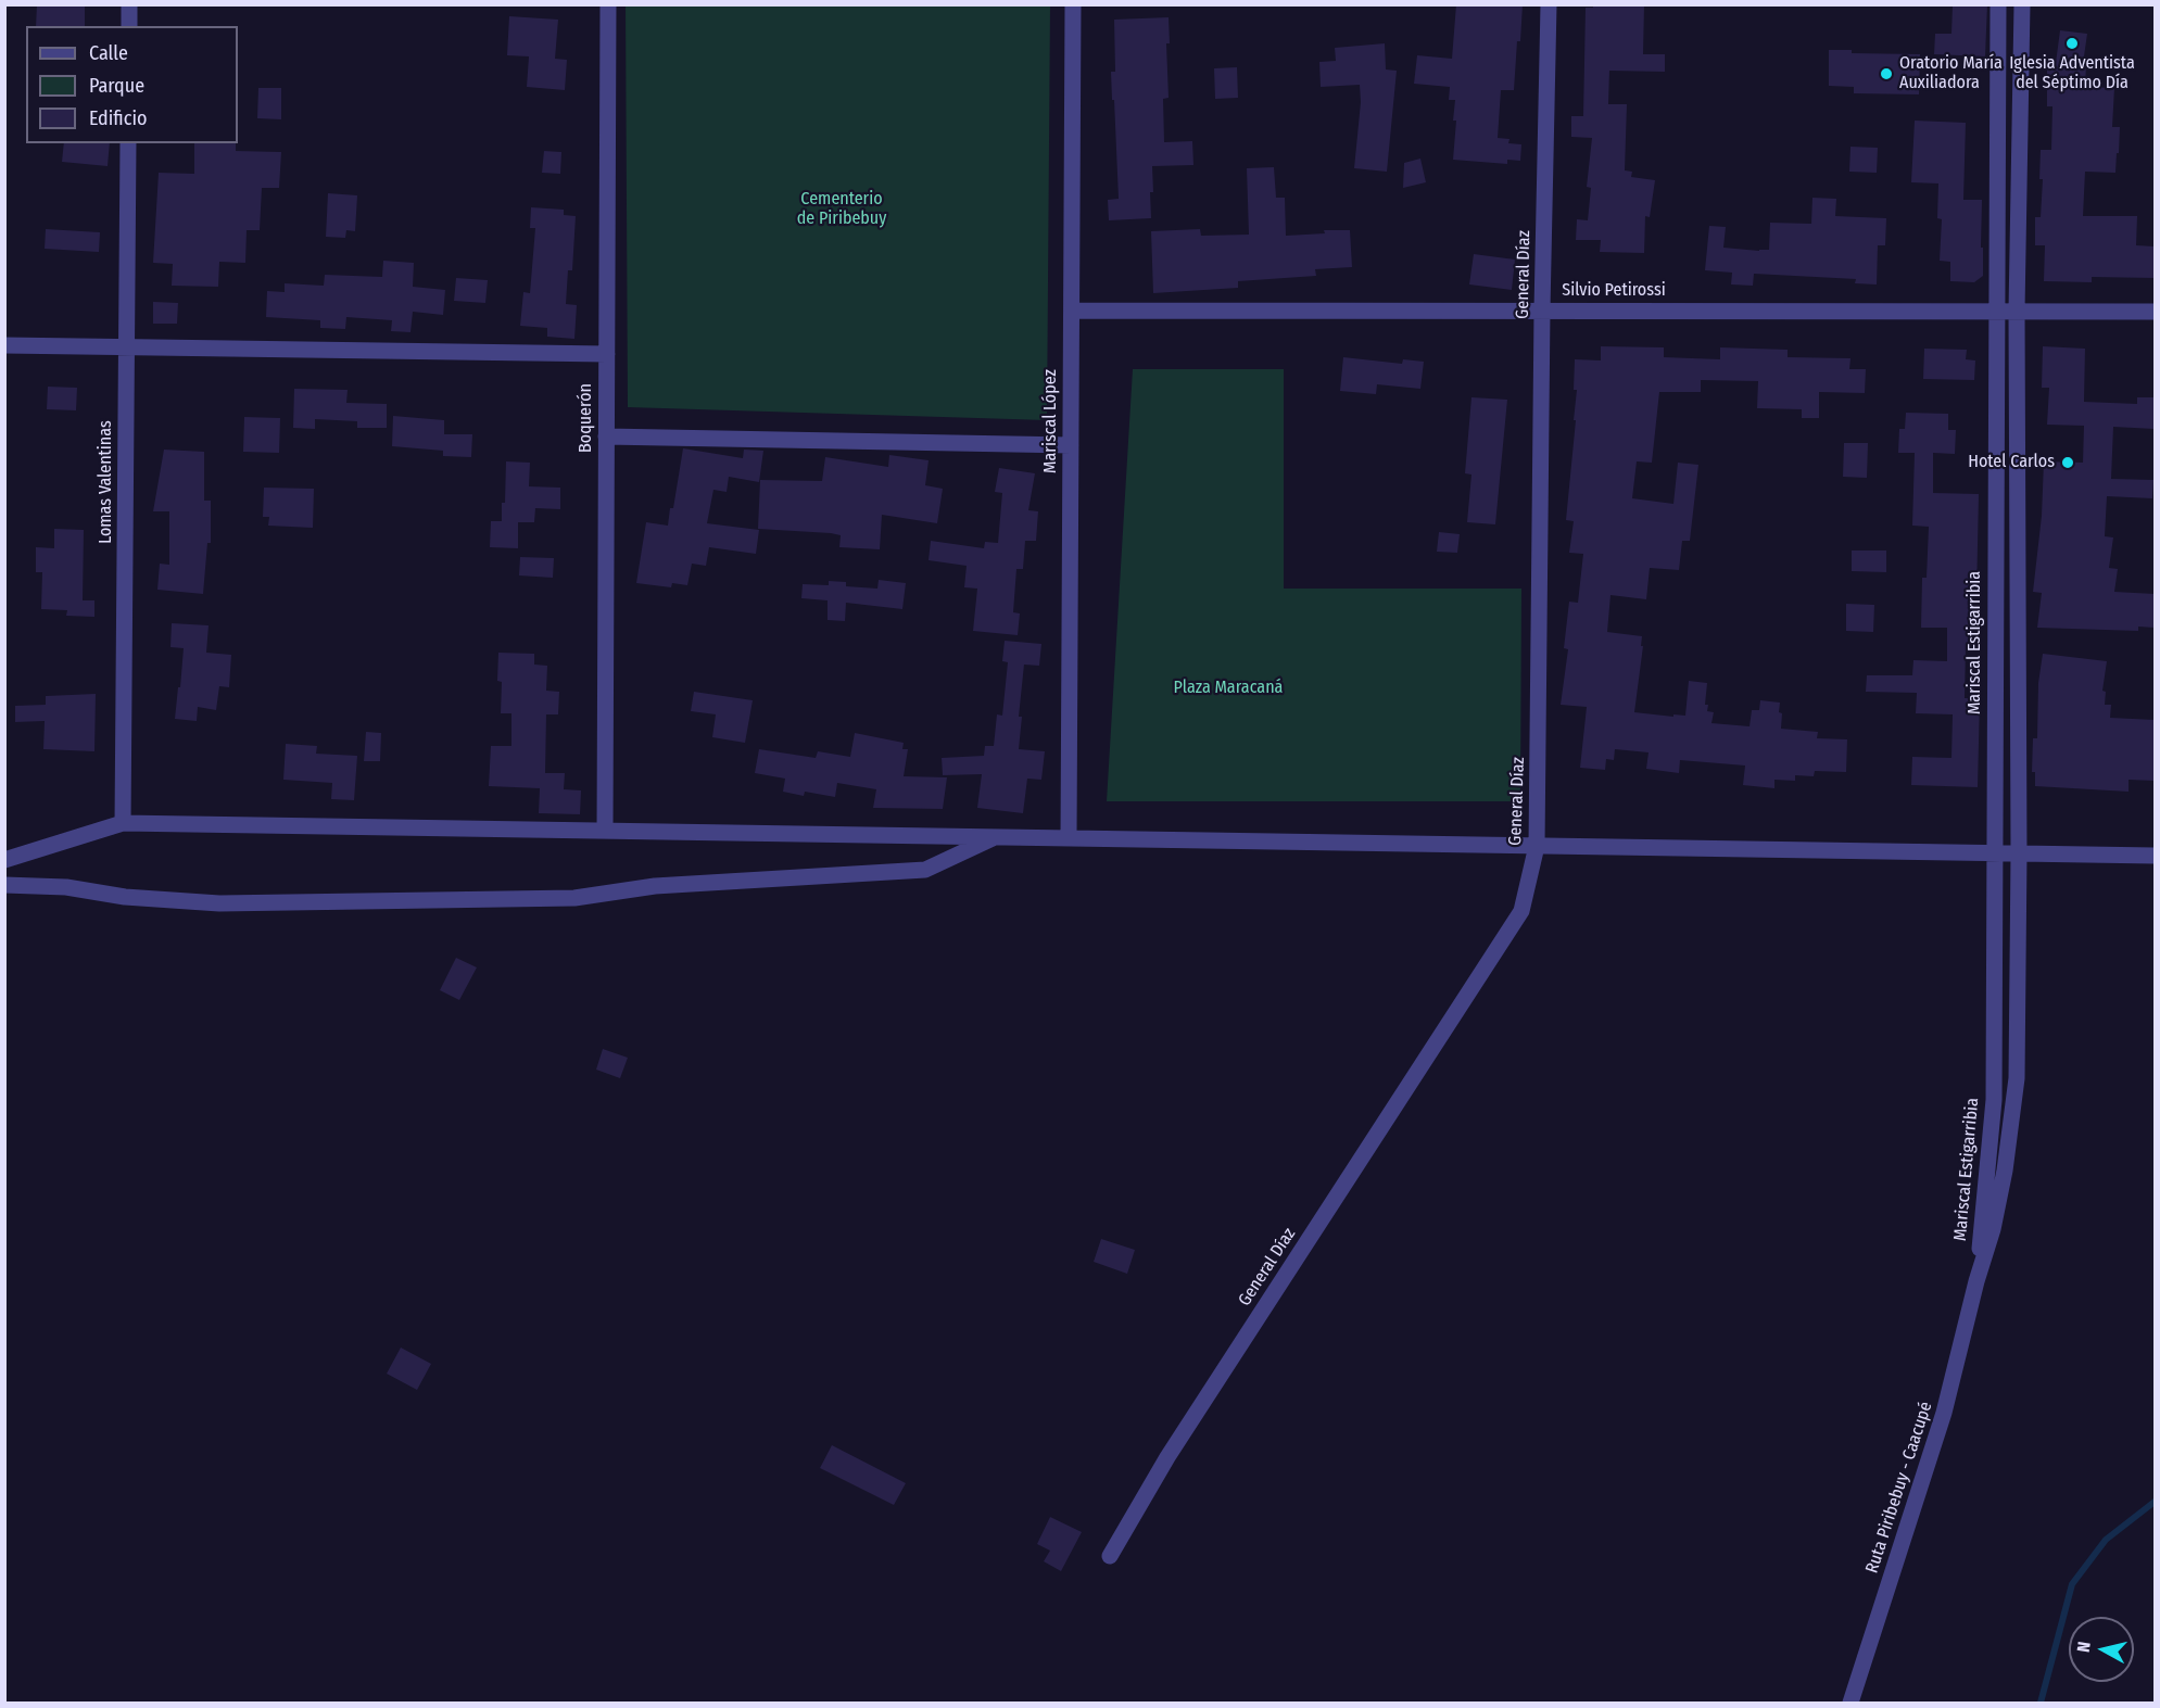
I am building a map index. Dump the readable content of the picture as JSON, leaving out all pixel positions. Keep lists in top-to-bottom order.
{
  "streets": {
    "street": [
      "General Díaz",
      "Silvio Petirossi",
      "Boquerón",
      "Mariscal López",
      "Lomas Valentinas",
      "Mariscal Estigarribia",
      "Ruta Piribebuy - Caacupé"
    ]
  },
  "crossings": [
    ["General Díaz", "Silvio Petirossi"],
    ["Silvio Petirossi", "Mariscal López"],
    ["Silvio Petirossi", "Mariscal Estigarribia"],
    ["Mariscal Estigarribia", "Ruta Piribebuy - Caacupé"]
  ],
  "parks": ["Cementerio de Piribebuy", "Plaza Maracaná"],
  "places": ["Iglesia Adventista del Séptimo Día", "Oratorio María Auxiliadora", "Hotel Carlos"],
  "legend": ["Calle", "Parque", "Edificio"],
  "north": "left"
}
